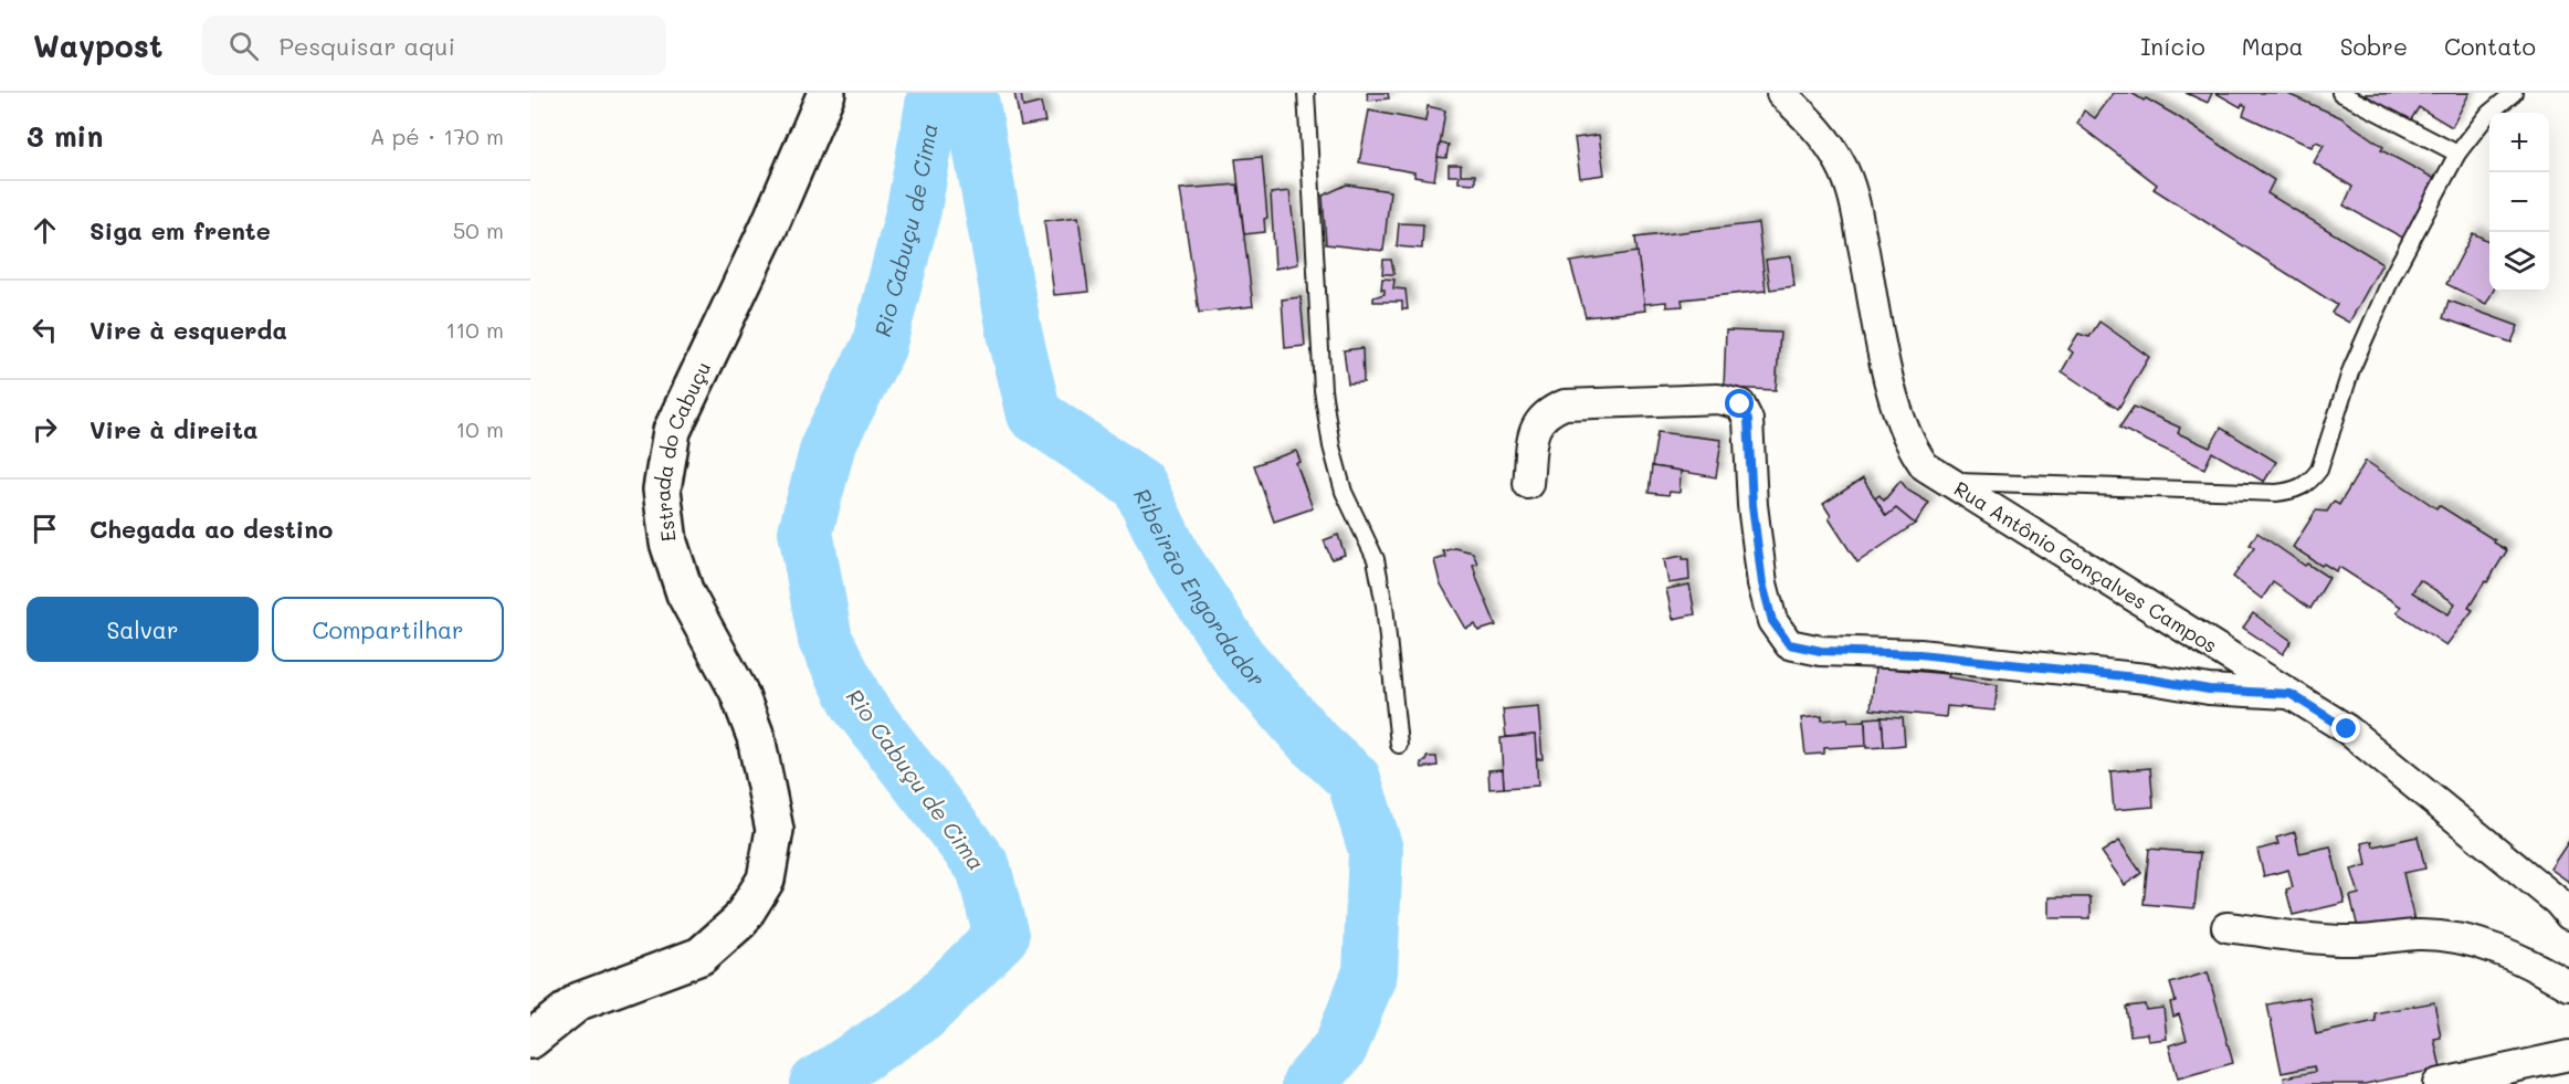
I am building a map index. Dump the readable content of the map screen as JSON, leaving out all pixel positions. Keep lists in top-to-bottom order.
{
  "streets": {
    "main road": ["Estrada do Cabuçu"],
    "street": ["Rua Antônio Gonçalves Campos"]
  },
  "water": ["Rio Cabuçu de Cima", "Ribeirão Engordador"],
  "page": {
    "header": "Waypost",
    "search": "Pesquisar aqui",
    "nav": [
      "Início",
      "Mapa",
      "Sobre",
      "Contato"
    ],
    "heading": ["3 min", "A pé · 170 m"],
    "map_buttons": ["+", "−"],
    "list": [
      ["Siga em frente", "50 m"],
      ["Vire à esquerda", "110 m"],
      ["Vire à direita", "10 m"],
      "Chegada ao destino"
    ],
    "buttons": ["Salvar", "Compartilhar"]
  }
}
